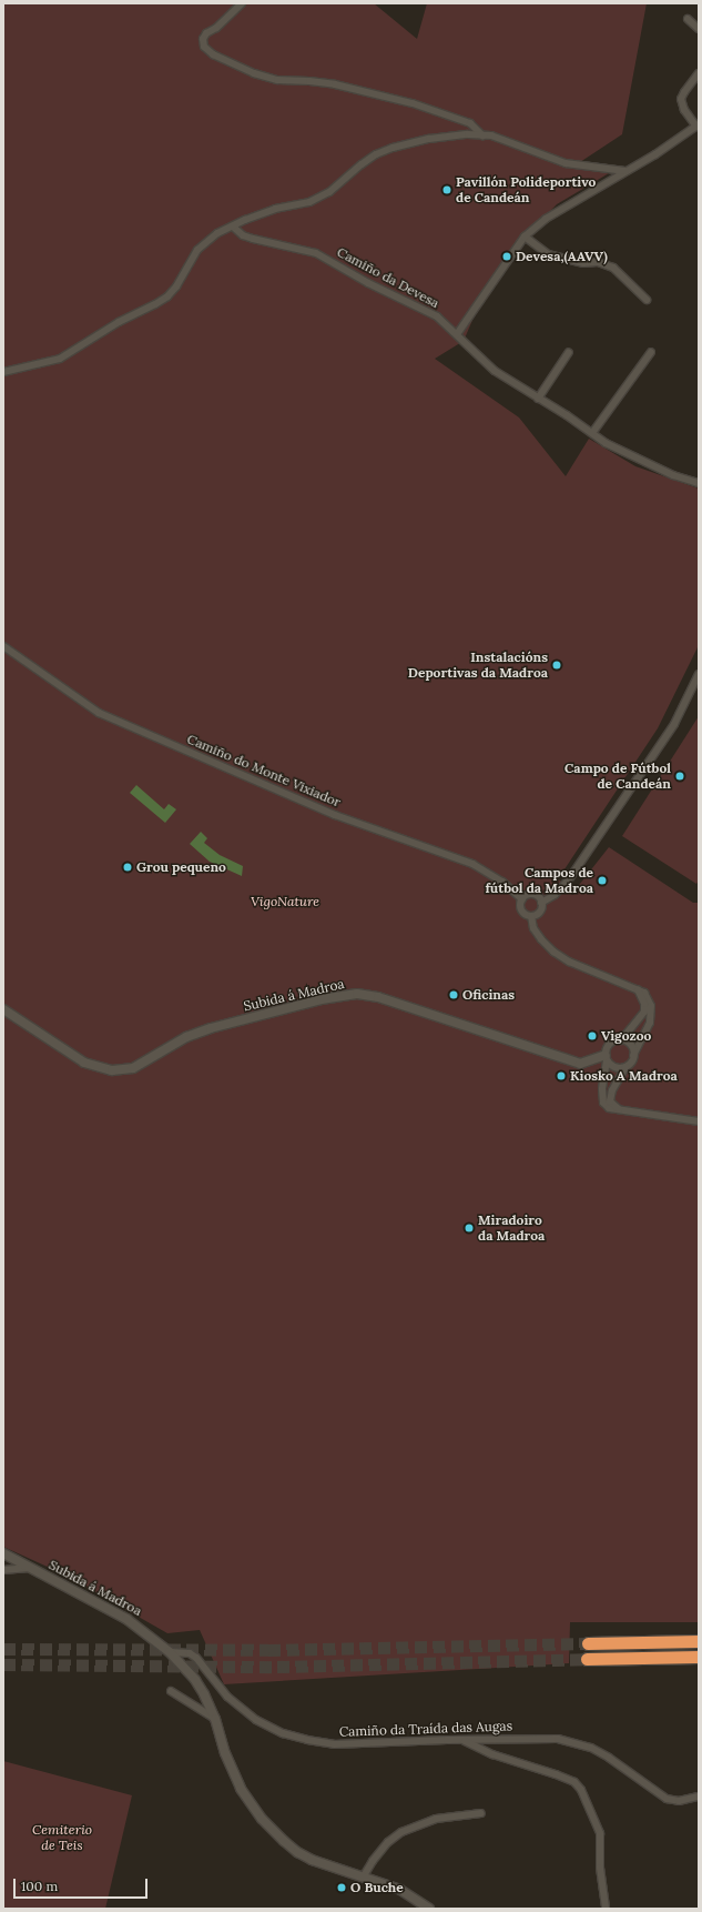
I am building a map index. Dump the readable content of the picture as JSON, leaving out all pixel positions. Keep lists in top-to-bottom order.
{
  "streets": {
    "street": [
      "Camiño da Devesa",
      "Camiño do Monte Vixiador",
      "Subida á Madroa",
      "Camiño da Traída das Augas"
    ]
  },
  "crossings": [
    ["Subida á Madroa", "Camiño da Traída das Augas"]
  ],
  "parks": ["VigoNature", "Cemiterio de Teis"],
  "places": [
    "Pavillón Polideportivo de Candeán",
    "Devesa,(AAVV)",
    "Instalacións Deportivas da Madroa",
    "Campo de Fútbol de Candeán",
    "Grou pequeno",
    "Campos de fútbol da Madroa",
    "Oficinas",
    "Vigozoo",
    "Kiosko A Madroa",
    "Miradoiro da Madroa",
    "O Buche"
  ],
  "scale_bar": "100 m"
}
